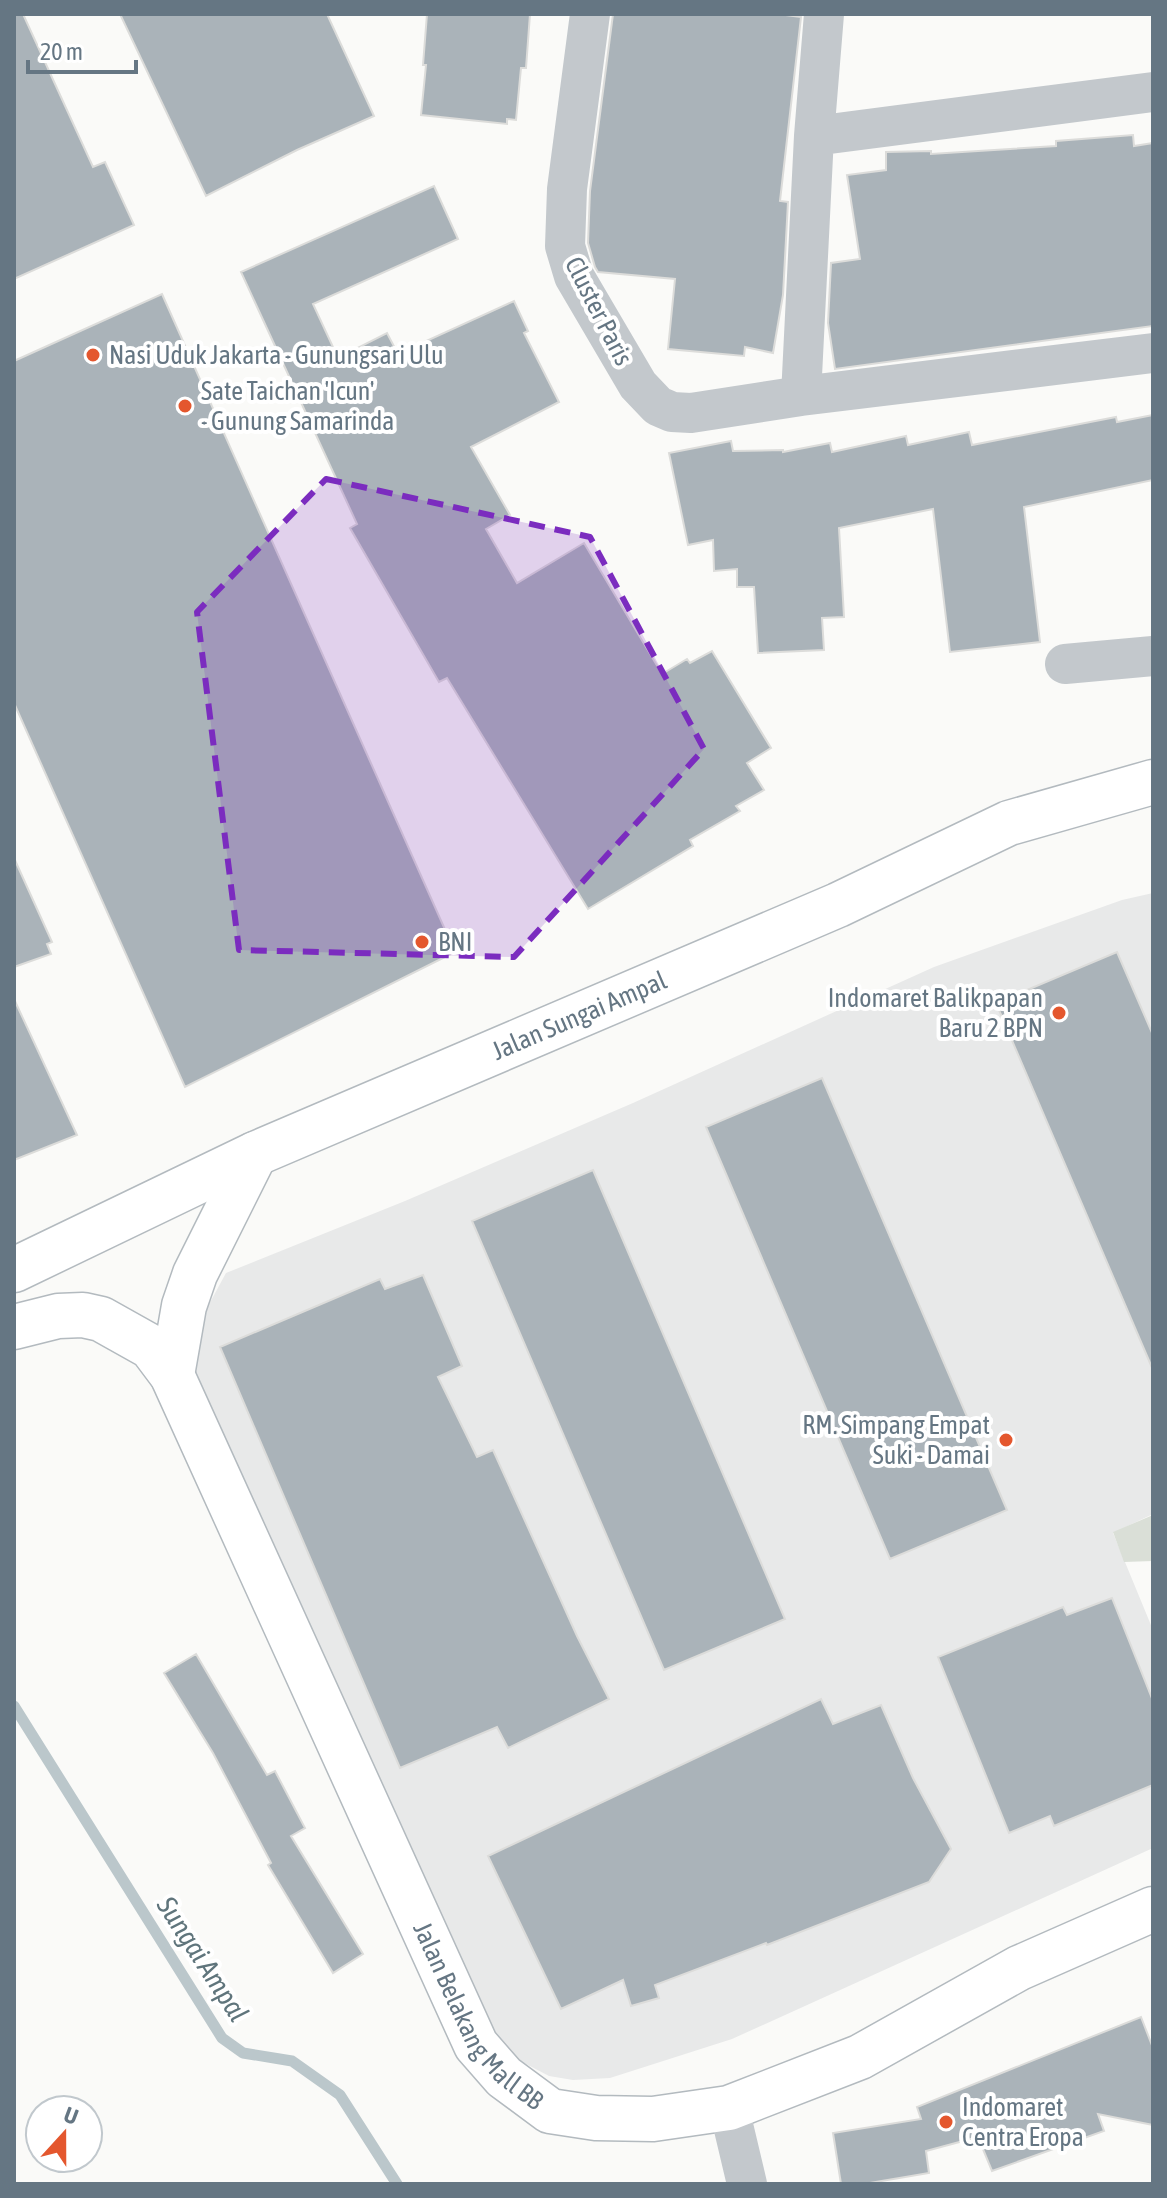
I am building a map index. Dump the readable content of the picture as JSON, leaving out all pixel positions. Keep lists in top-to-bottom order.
{
  "streets": {
    "main road": ["Jalan Sungai Ampal", "Jalan Belakang Mall BB"],
    "street": ["Cluster Paris"]
  },
  "water": ["Sungai Ampal"],
  "places": [
    "Nasi Uduk Jakarta - Gunungsari Ulu",
    "Sate Taichan 'Icun' - Gunung Samarinda",
    "BNI",
    "Indomaret Balikpapan Baru 2 BPN",
    "RM. Simpang Empat Suki - Damai",
    "Indomaret Centra Eropa"
  ],
  "scale_bar": "20 m",
  "north": "top"
}
